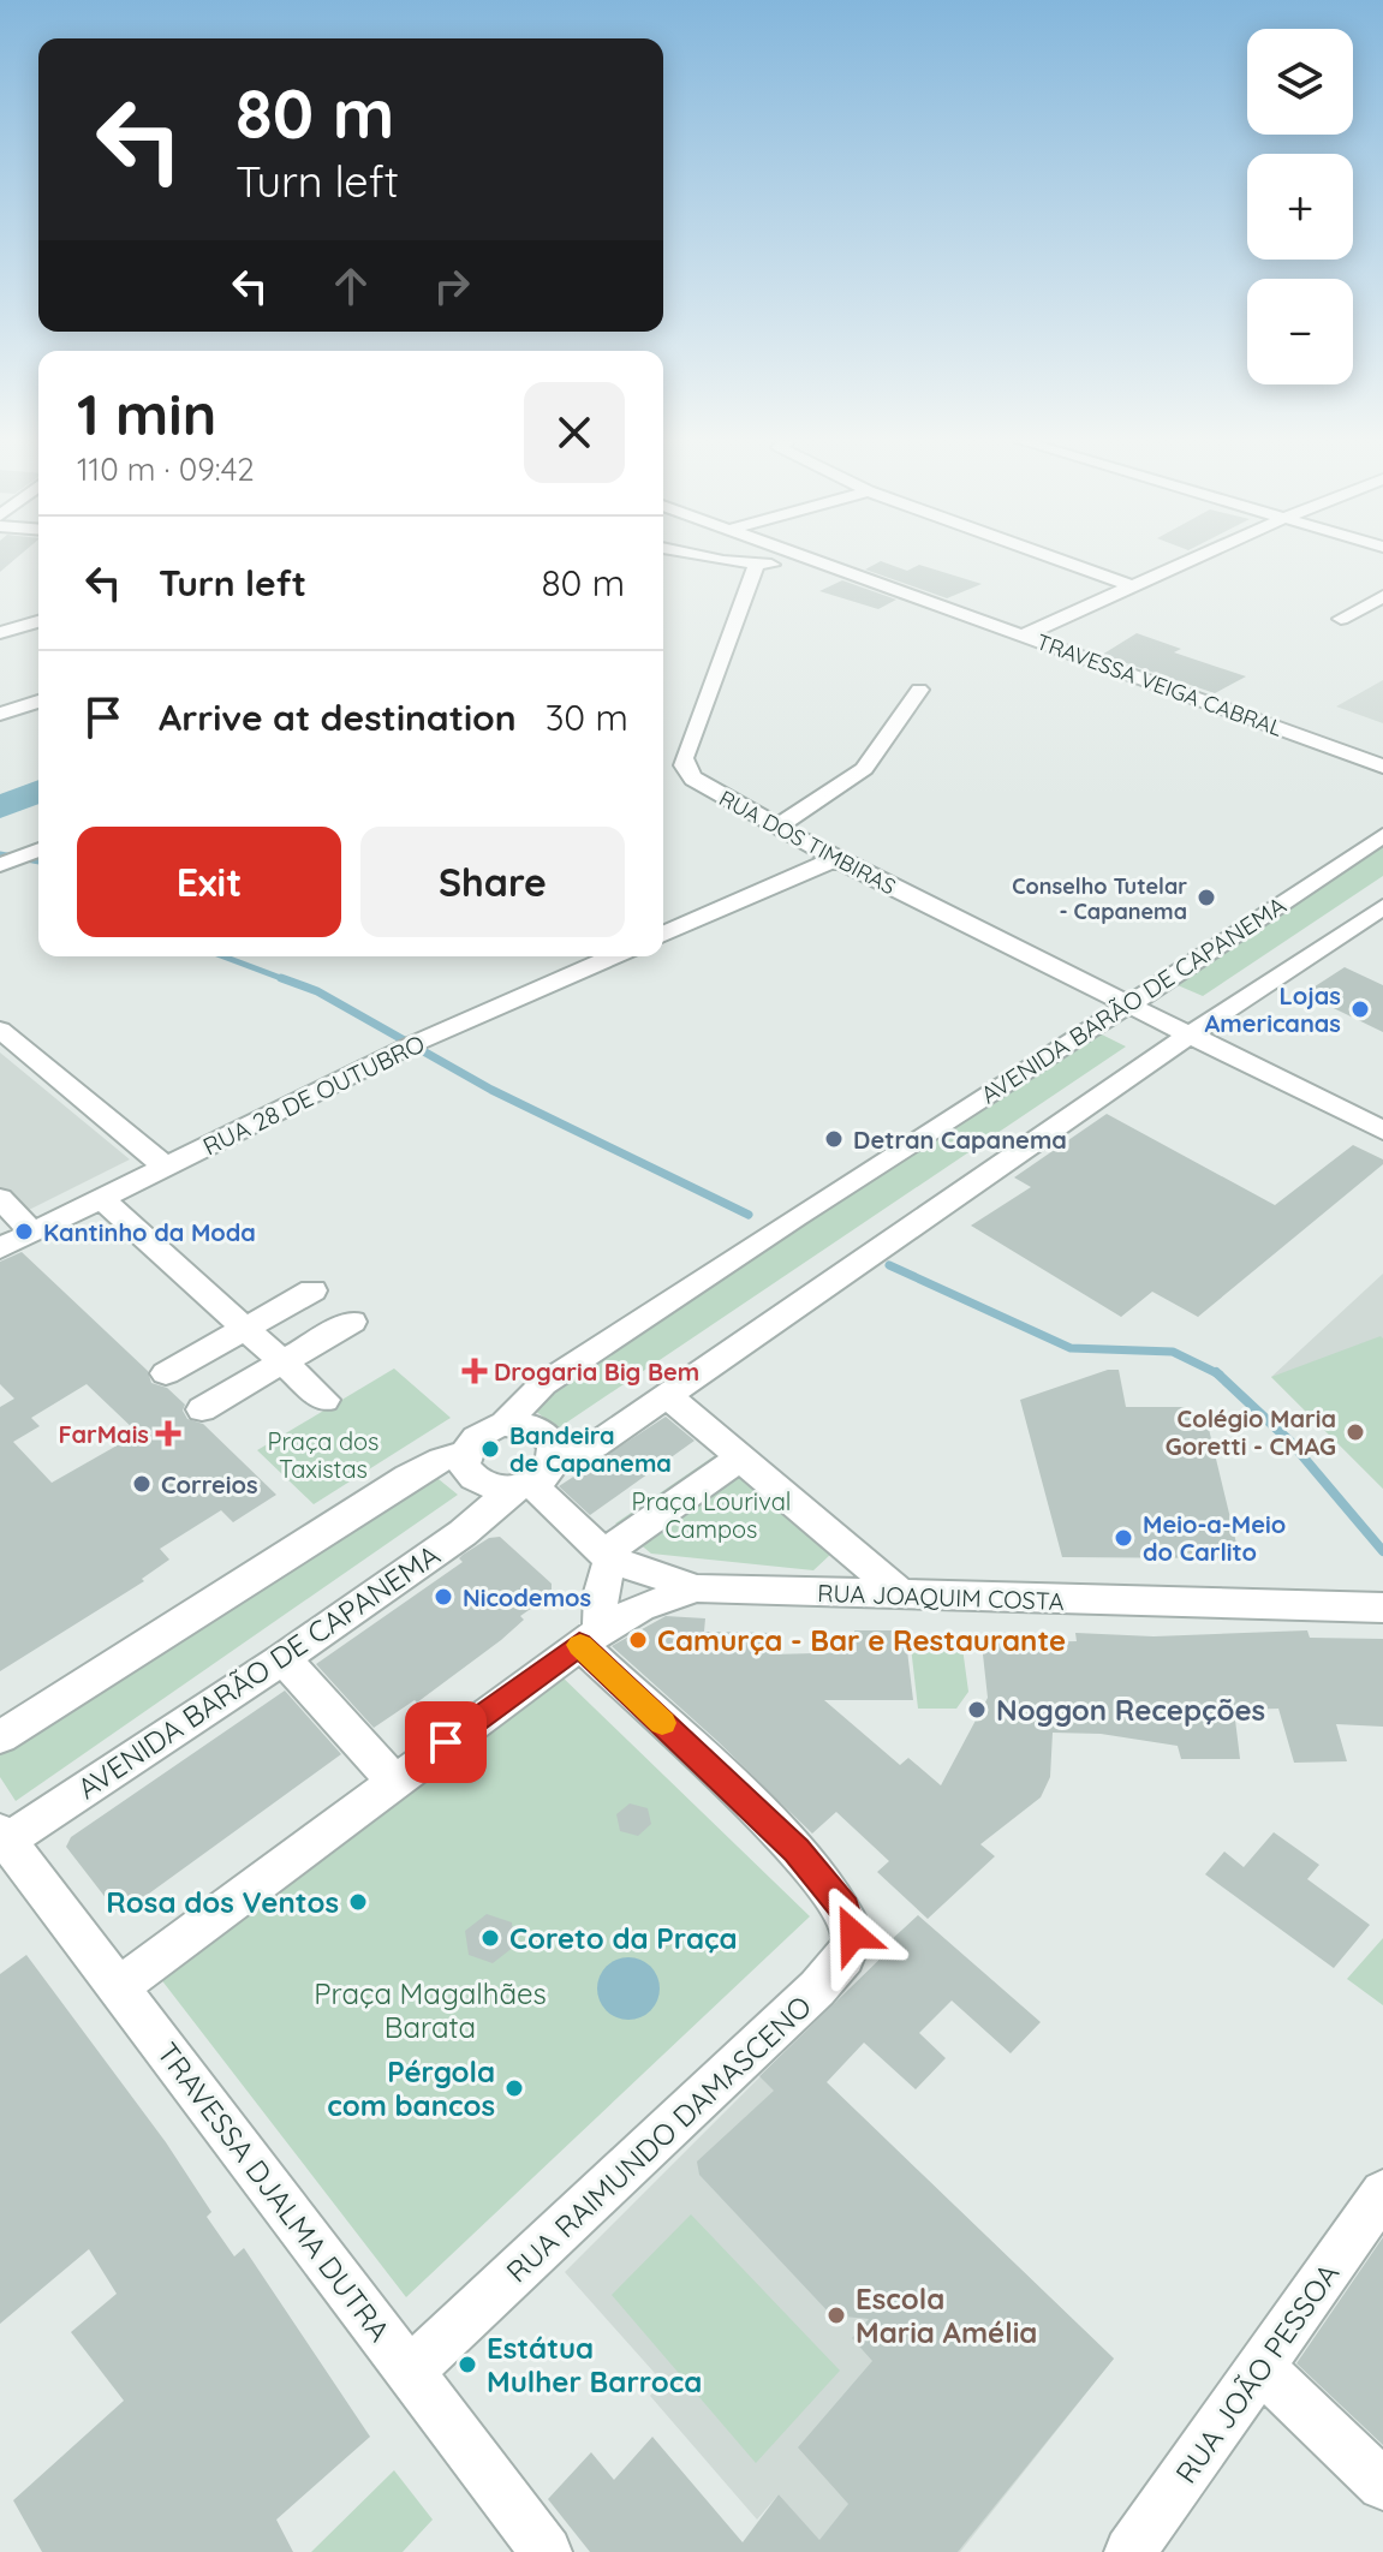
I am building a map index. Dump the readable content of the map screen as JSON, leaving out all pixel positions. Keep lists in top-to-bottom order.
{
  "streets": {
    "street": [
      "TRAVESSA VEIGA CABRAL",
      "RUA DOS TIMBIRAS",
      "AVENIDA BARÃO DE CAPANEMA",
      "RUA 28 DE OUTUBRO",
      "RUA JOAQUIM COSTA",
      "RUA RAIMUNDO DAMASCENO",
      "TRAVESSA DJALMA DUTRA",
      "RUA JOÃO PESSOA"
    ]
  },
  "crossings": [
    ["TRAVESSA VEIGA CABRAL", "RUA DOS TIMBIRAS"],
    ["RUA DOS TIMBIRAS", "AVENIDA BARÃO DE CAPANEMA"],
    ["AVENIDA BARÃO DE CAPANEMA", "RUA JOAQUIM COSTA"],
    ["AVENIDA BARÃO DE CAPANEMA", "TRAVESSA DJALMA DUTRA"],
    ["RUA RAIMUNDO DAMASCENO", "TRAVESSA DJALMA DUTRA"]
  ],
  "parks": ["Praça dos Taxistas", "Praça Lourival Campos", "Praça Magalhães Barata"],
  "places": {
    "other": [
      "Conselho Tutelar - Capanema",
      "Lojas Americanas",
      "Detran Capanema",
      "Kantinho da Moda",
      "Colégio Maria Goretti - CMAG",
      "Bandeira de Capanema",
      "Correios",
      "Meio-a-Meio do Carlito",
      "Nicodemos",
      "Camurça - Bar e Restaurante",
      "Noggon Recepções",
      "Rosa dos Ventos",
      "Coreto da Praça",
      "Pérgola com bancos",
      "Escola Maria Amélia",
      "Estátua Mulher Barroca"
    ],
    "health": ["Drogaria Big Bem", "FarMais"]
  },
  "page": {
    "map_buttons": ["+", "−"],
    "turn": ["80 m", "Turn left"],
    "heading": ["1 min", "110 m · 09:42"],
    "list": [
      {
        "name": "Turn left",
        "value": "80 m"
      },
      {
        "name": "Arrive at destination",
        "value": "30 m"
      }
    ],
    "buttons": ["Exit", "Share"]
  }
}
